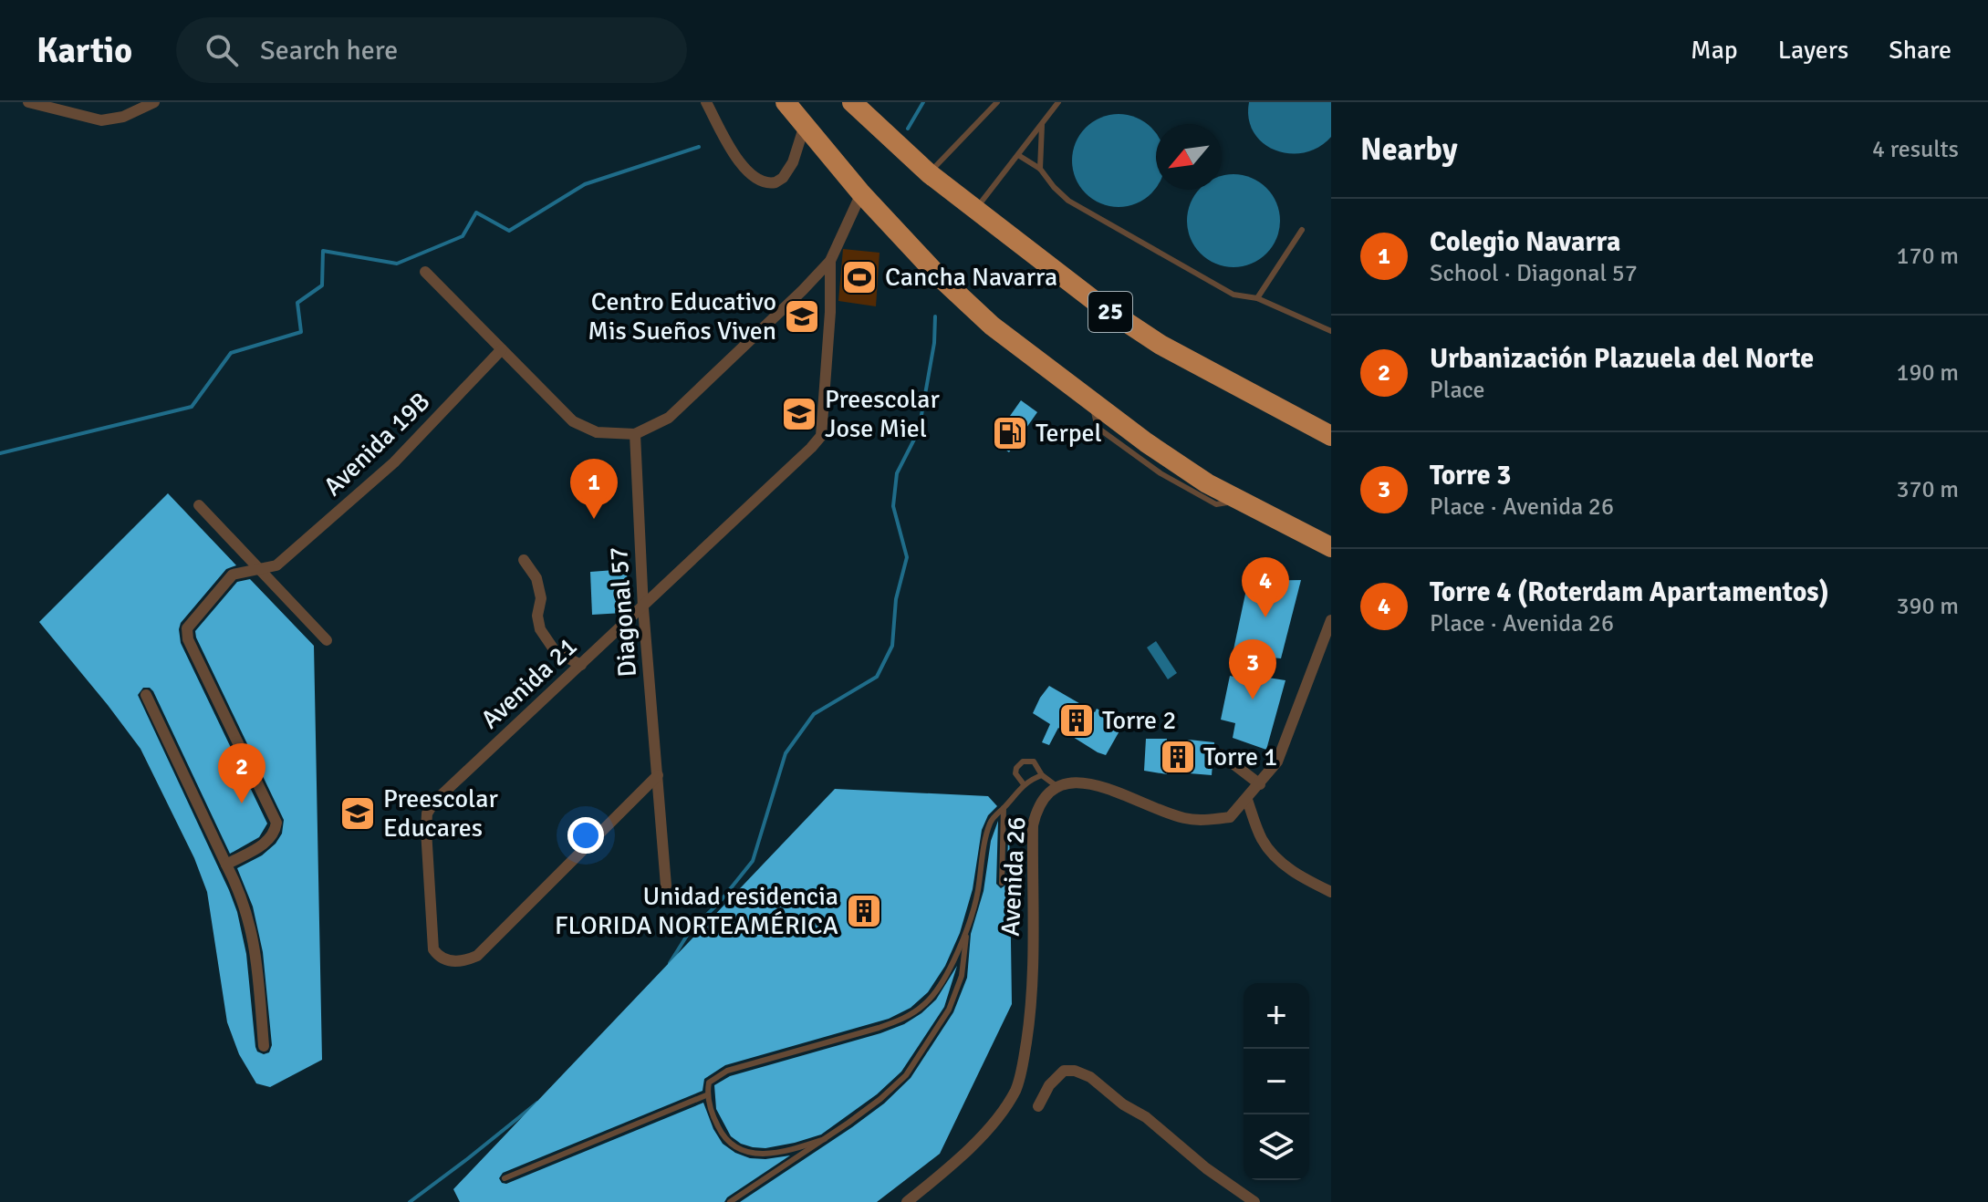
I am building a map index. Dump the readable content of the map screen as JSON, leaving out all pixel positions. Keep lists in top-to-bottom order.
{
  "streets": {
    "highway": ["25"],
    "street": [
      "Avenida 19B",
      "Diagonal 57",
      "Avenida 21",
      "Avenida 26"
    ]
  },
  "crossings": [
    ["Diagonal 57", "Avenida 21"]
  ],
  "places": {
    "sports": ["Cancha Navarra"],
    "school or university": ["Centro Educativo Mis Sueños Viven", "Preescolar Jose Miel", "Preescolar Educares"],
    "fuel station": ["Terpel"],
    "building": ["Torre 2", "Torre 1", "Unidad residencia FLORIDA NORTEAMÉRICA"]
  },
  "north": "bottom left",
  "page": {
    "header": "Kartio",
    "search": "Search here",
    "nav": ["Map", "Layers", "Share"],
    "heading": ["Nearby", "4 results"],
    "list": [
      {
        "mark": "1",
        "name": "Colegio Navarra",
        "note": "School · Diagonal 57",
        "value": "170 m"
      },
      {
        "mark": "2",
        "name": "Urbanización Plazuela del Norte",
        "note": "Place",
        "value": "190 m"
      },
      {
        "mark": "3",
        "name": "Torre 3",
        "note": "Place · Avenida 26",
        "value": "370 m"
      },
      {
        "mark": "4",
        "name": "Torre 4 (Roterdam Apartamentos)",
        "note": "Place · Avenida 26",
        "value": "390 m"
      }
    ],
    "pins": [
      "1",
      "4",
      "3",
      "2"
    ],
    "map_buttons": ["+", "−"]
  }
}
